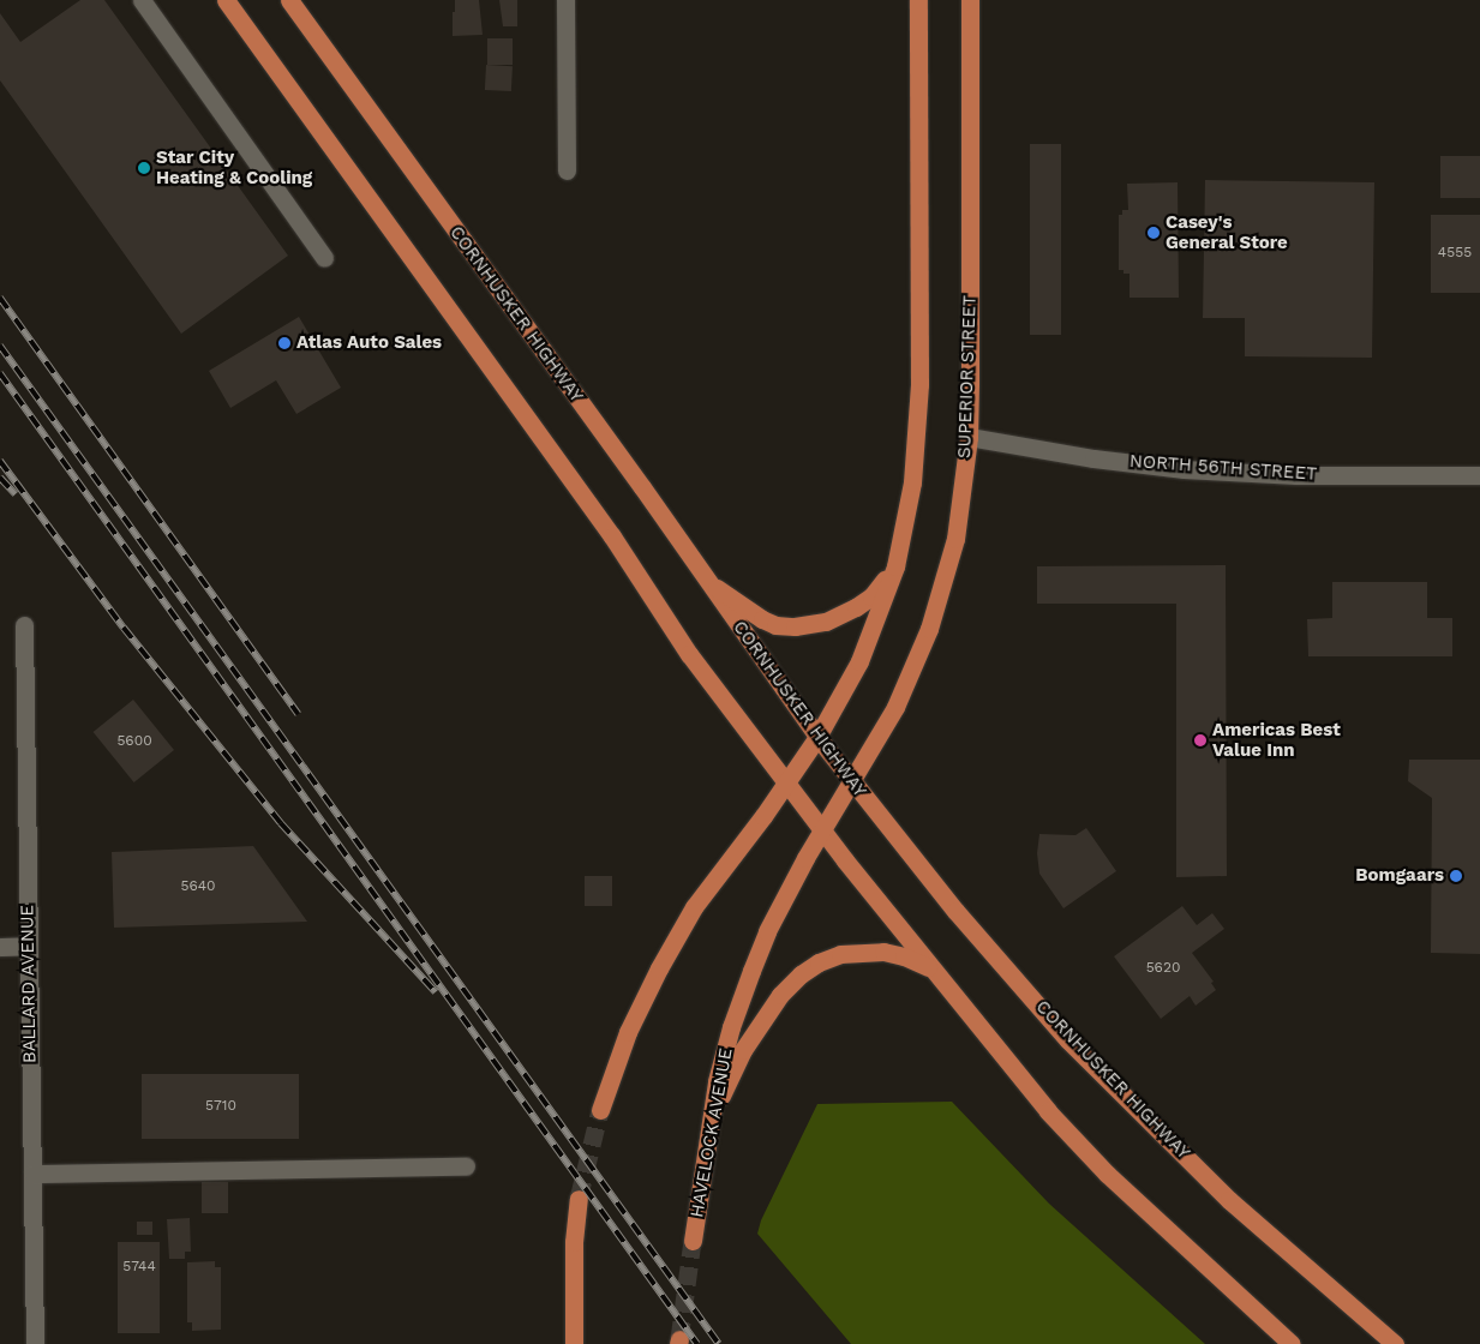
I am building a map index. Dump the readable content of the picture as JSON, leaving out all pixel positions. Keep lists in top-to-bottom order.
{
  "streets": {
    "main road": ["CORNHUSKER HIGHWAY", "SUPERIOR STREET", "HAVELOCK AVENUE"],
    "street": ["NORTH 56TH STREET", "BALLARD AVENUE"]
  },
  "crossings": [
    ["CORNHUSKER HIGHWAY", "SUPERIOR STREET"],
    ["SUPERIOR STREET", "NORTH 56TH STREET"],
    ["SUPERIOR STREET", "HAVELOCK AVENUE"]
  ],
  "places": [
    "Star City Heating & Cooling",
    "Casey's General Store",
    "Atlas Auto Sales",
    "Americas Best Value Inn",
    "Bomgaars"
  ],
  "house_numbers": [
    "4555",
    "5600",
    "5640",
    "5620",
    "5710",
    "5744"
  ]
}
